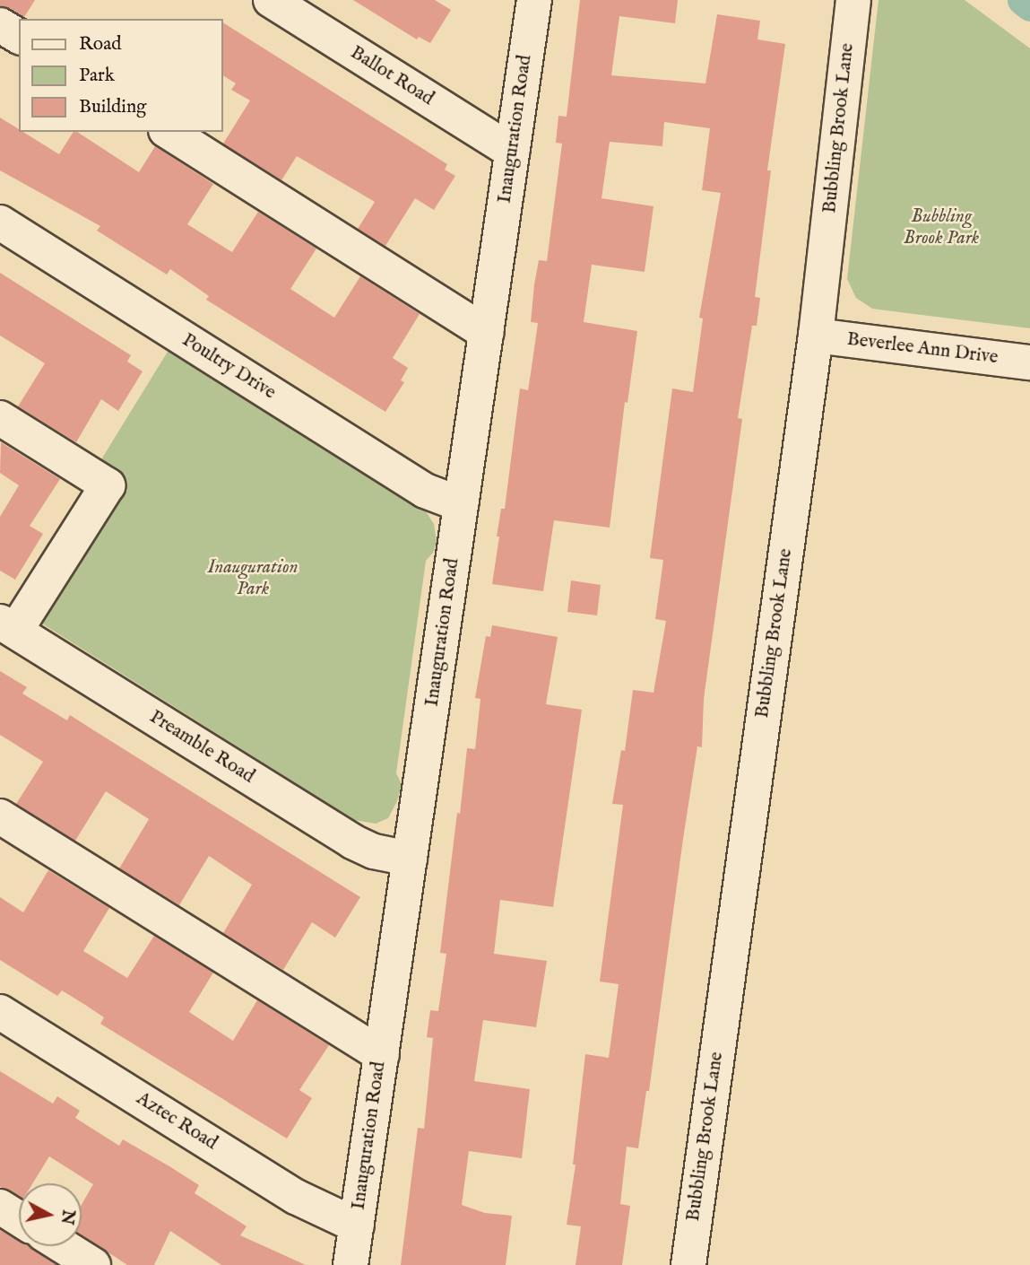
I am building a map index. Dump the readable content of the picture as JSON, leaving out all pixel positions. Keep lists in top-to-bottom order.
{
  "streets": {
    "street": [
      "Ballot Road",
      "Bubbling Brook Lane",
      "Inauguration Road",
      "Beverlee Ann Drive",
      "Poultry Drive",
      "Preamble Road",
      "Aztec Road"
    ]
  },
  "crossings": [
    ["Ballot Road", "Inauguration Road"],
    ["Bubbling Brook Lane", "Beverlee Ann Drive"],
    ["Inauguration Road", "Poultry Drive"],
    ["Inauguration Road", "Preamble Road"],
    ["Inauguration Road", "Aztec Road"]
  ],
  "parks": ["Bubbling Brook Park", "Inauguration Park"],
  "legend": ["Road", "Park", "Building"],
  "north": "right"
}
